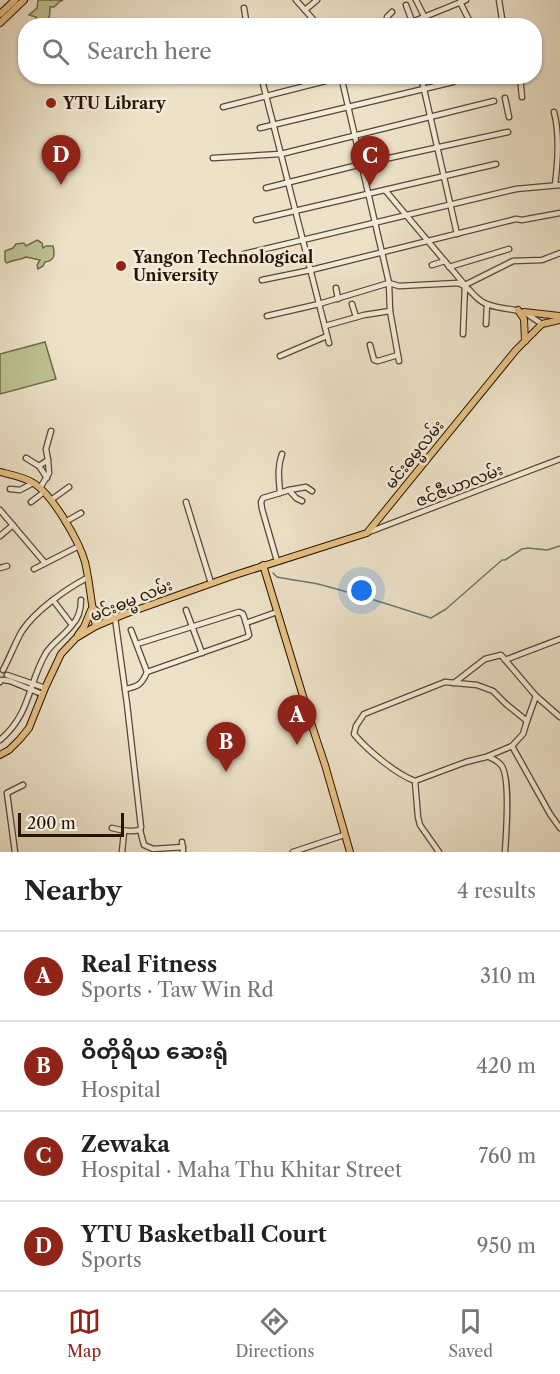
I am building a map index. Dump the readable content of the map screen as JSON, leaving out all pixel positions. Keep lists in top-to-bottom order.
{
  "streets": {
    "main road": ["မင်းဓမ္မလမ်း", "မင်းဓမ္မ လမ်း"],
    "street": ["ဇင်ဇီယာလမ်း"]
  },
  "crossings": [
    ["မင်းဓမ္မလမ်း", "ဇင်ဇီယာလမ်း"]
  ],
  "places": ["YTU Library", "Yangon Technological University"],
  "scale_bar": "200 m",
  "page": {
    "search": "Search here",
    "pins": [
      "D",
      "C",
      "A",
      "B"
    ],
    "scale": "200 m",
    "heading": ["Nearby", "4 results"],
    "list": [
      {
        "mark": "A",
        "name": "Real Fitness",
        "note": "Sports · Taw Win Rd",
        "value": "310 m"
      },
      {
        "mark": "B",
        "name": "ဝိတိုရိယ ဆေးရုံ",
        "note": "Hospital",
        "value": "420 m"
      },
      {
        "mark": "C",
        "name": "Zewaka",
        "note": "Hospital · Maha Thu Khitar Street",
        "value": "760 m"
      },
      {
        "mark": "D",
        "name": "YTU Basketball Court",
        "note": "Sports",
        "value": "950 m"
      }
    ],
    "nav": ["Map", "Directions", "Saved"]
  }
}
